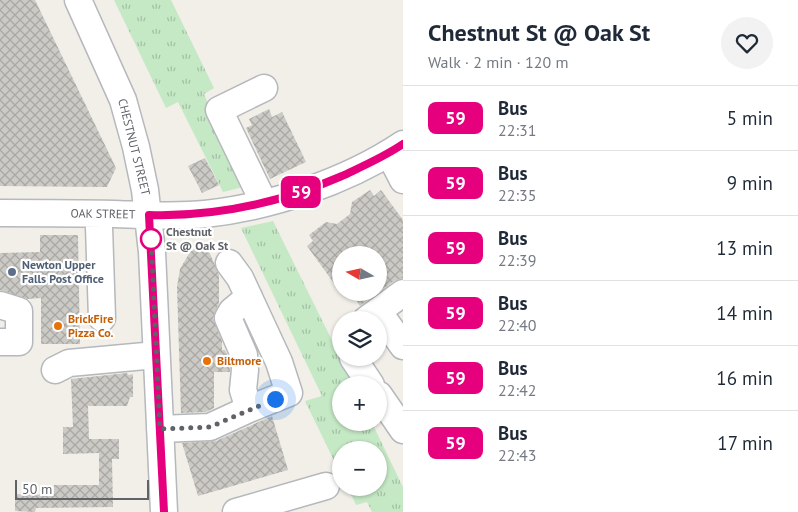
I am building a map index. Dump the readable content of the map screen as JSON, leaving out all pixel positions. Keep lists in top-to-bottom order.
{
  "streets": {
    "street": ["CHESTNUT STREET", "OAK STREET"]
  },
  "crossings": [
    ["CHESTNUT STREET", "OAK STREET"]
  ],
  "places": [
    "Chestnut St @ Oak St",
    "Newton Upper Falls Post Office",
    "BrickFire Pizza Co.",
    "Biltmore"
  ],
  "lines": ["bus line 59"],
  "scale_bar": "50 m",
  "north": "left",
  "page": {
    "on_map": "59",
    "heading": ["Chestnut St @ Oak St", "Walk · 2 min · 120 m"],
    "list": [
      {
        "mark": "59",
        "name": "Bus",
        "note": "22:31",
        "value": "5 min"
      },
      {
        "mark": "59",
        "name": "Bus",
        "note": "22:35",
        "value": "9 min"
      },
      {
        "mark": "59",
        "name": "Bus",
        "note": "22:39",
        "value": "13 min"
      },
      {
        "mark": "59",
        "name": "Bus",
        "note": "22:40",
        "value": "14 min"
      },
      {
        "mark": "59",
        "name": "Bus",
        "note": "22:42",
        "value": "16 min"
      },
      {
        "mark": "59",
        "name": "Bus",
        "note": "22:43",
        "value": "17 min"
      }
    ],
    "map_buttons": ["+", "−"],
    "scale": "50 m"
  }
}
